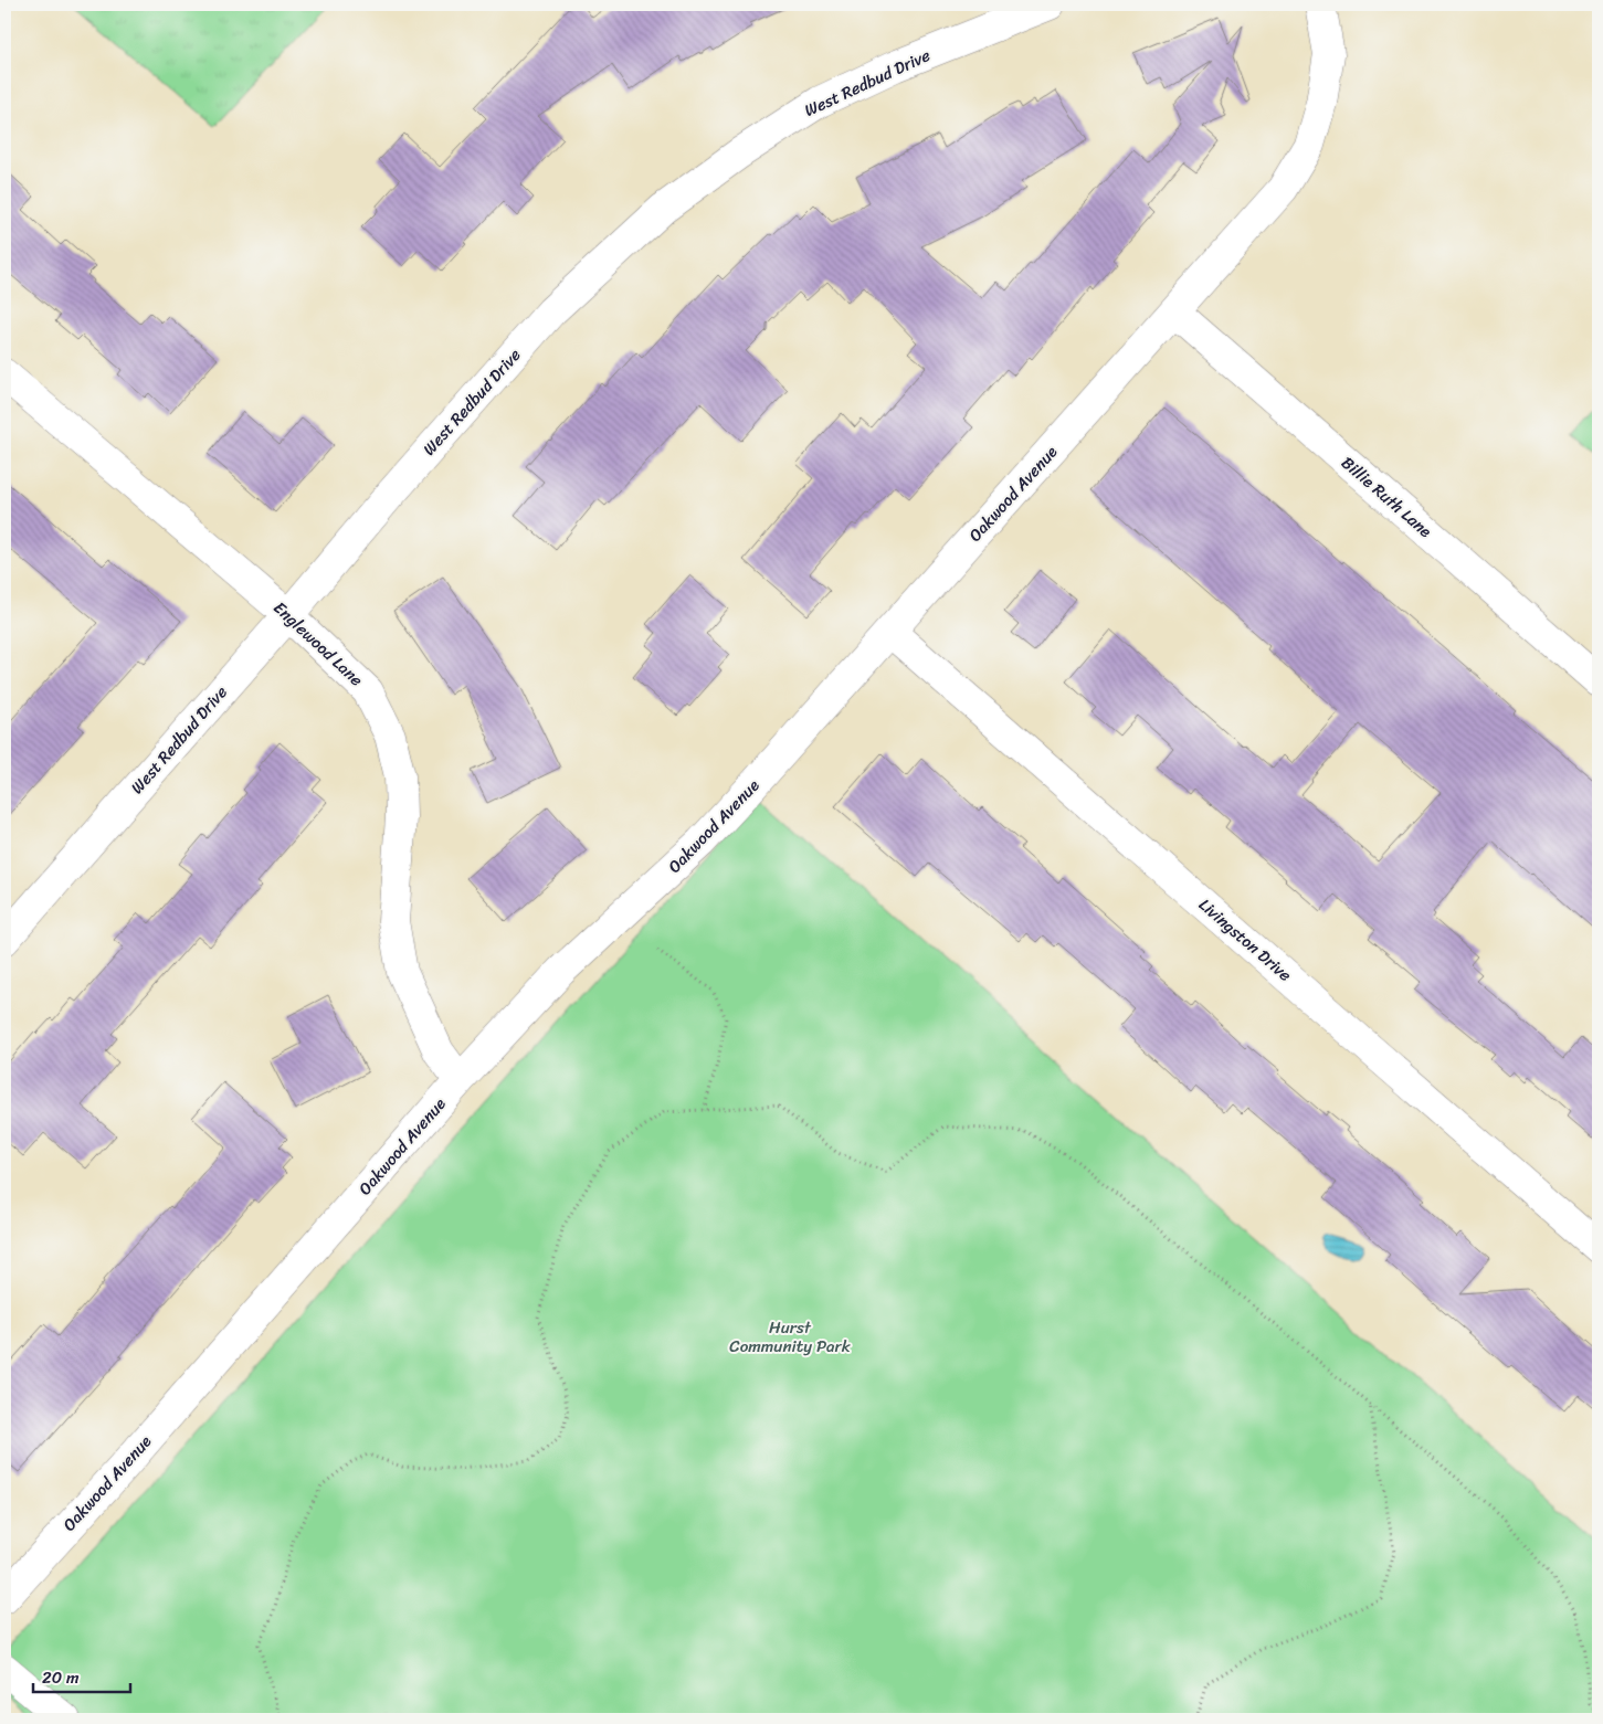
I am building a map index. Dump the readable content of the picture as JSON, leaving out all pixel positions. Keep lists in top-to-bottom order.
{
  "streets": {
    "street": [
      "West Redbud Drive",
      "Oakwood Avenue",
      "Billie Ruth Lane",
      "Englewood Lane",
      "Livingston Drive"
    ]
  },
  "crossings": [
    ["West Redbud Drive", "Englewood Lane"],
    ["Oakwood Avenue", "Billie Ruth Lane"],
    ["Oakwood Avenue", "Englewood Lane"],
    ["Oakwood Avenue", "Livingston Drive"]
  ],
  "parks": ["Hurst Community Park"],
  "scale_bar": "20 m"
}
